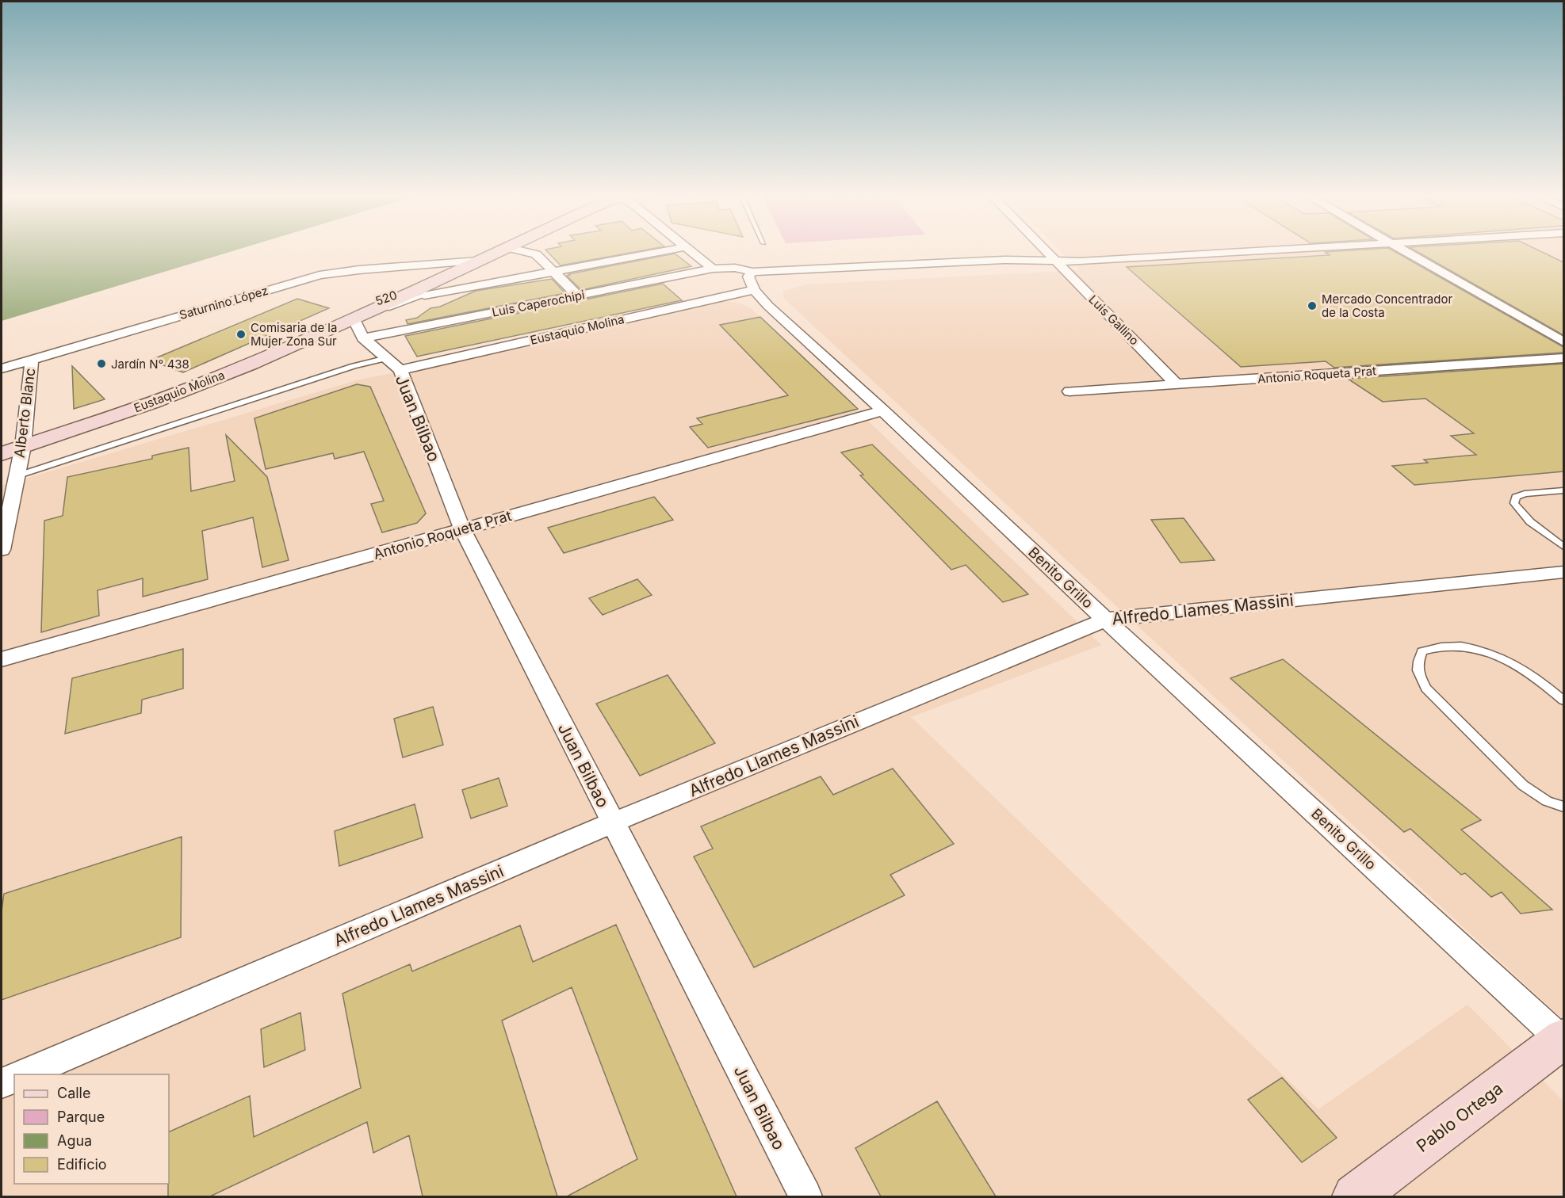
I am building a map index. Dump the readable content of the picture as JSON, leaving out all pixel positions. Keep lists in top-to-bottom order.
{
  "streets": {
    "main road": ["Eustaquio Molina", "Pablo Ortega"],
    "street": [
      "Saturnino López",
      "Luis Caperochipi",
      "Luis Gallino",
      "Antonio Roqueta Prat",
      "Alberto Blanc",
      "Juan Bilbao",
      "Benito Grillo",
      "Alfredo Llames Massini"
    ],
    "lane": ["520"]
  },
  "crossings": [
    ["520", "Eustaquio Molina"],
    ["Saturnino López", "Eustaquio Molina"],
    ["Saturnino López", "Alberto Blanc"],
    ["Luis Caperochipi", "Juan Bilbao"],
    ["Luis Gallino", "Antonio Roqueta Prat"],
    ["Eustaquio Molina", "Alberto Blanc"],
    ["Eustaquio Molina", "Juan Bilbao"],
    ["Eustaquio Molina", "Benito Grillo"],
    ["Antonio Roqueta Prat", "Juan Bilbao"],
    ["Antonio Roqueta Prat", "Benito Grillo"],
    ["Juan Bilbao", "Alfredo Llames Massini"],
    ["Benito Grillo", "Alfredo Llames Massini"],
    ["Benito Grillo", "Pablo Ortega"]
  ],
  "places": ["Mercado Concentrador de la Costa", "Comisaria de la Mujer Zona Sur", "Jardín N° 438"],
  "legend": [
    "Calle",
    "Parque",
    "Agua",
    "Edificio"
  ]
}
